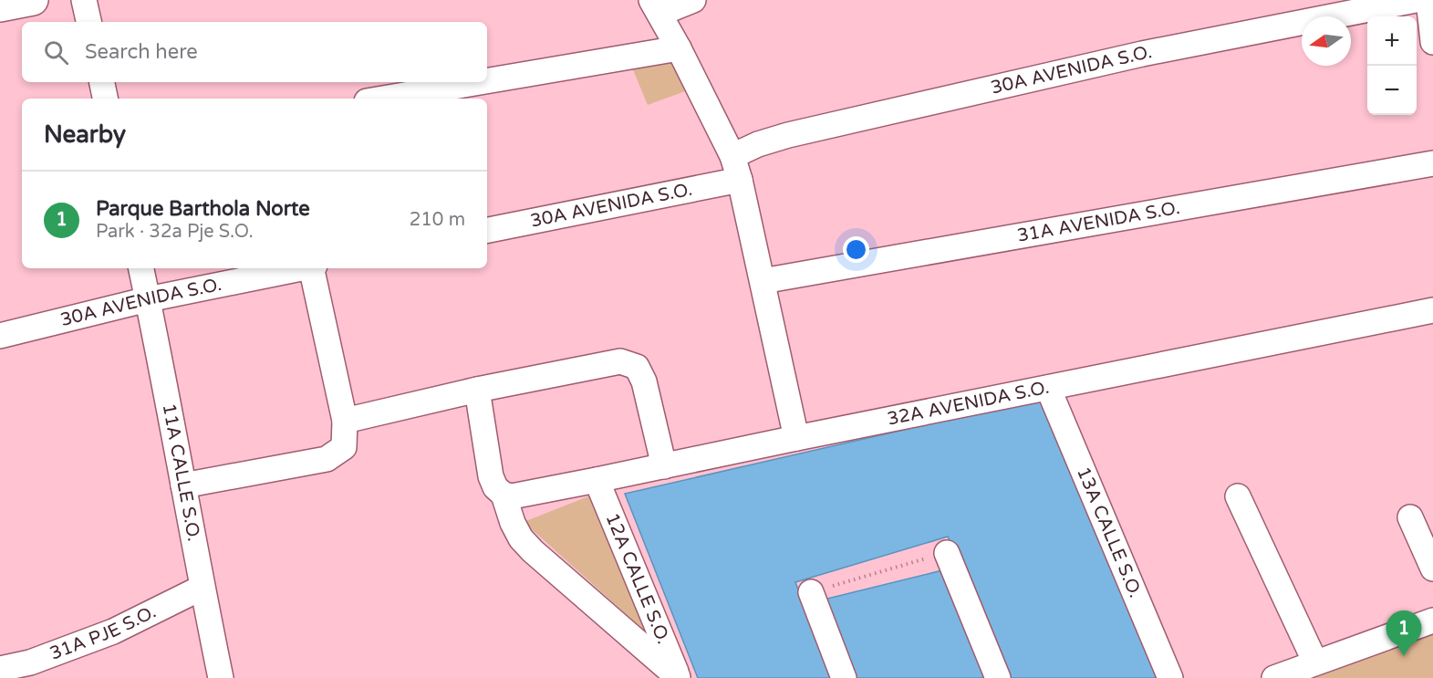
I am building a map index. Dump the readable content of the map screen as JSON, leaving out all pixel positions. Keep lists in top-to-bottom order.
{
  "streets": {
    "street": [
      "30A AVENIDA S.O.",
      "31A AVENIDA S.O.",
      "32A AVENIDA S.O.",
      "11A CALLE S.O.",
      "13A CALLE S.O.",
      "12A CALLE S.O.",
      "31A PJE S.O."
    ]
  },
  "crossings": [
    ["30A AVENIDA S.O.", "11A CALLE S.O."],
    ["32A AVENIDA S.O.", "13A CALLE S.O."],
    ["32A AVENIDA S.O.", "12A CALLE S.O."],
    ["11A CALLE S.O.", "31A PJE S.O."]
  ],
  "north": "left",
  "page": {
    "map_buttons": ["+", "−"],
    "search": "Search here",
    "heading": "Nearby",
    "list": [
      {
        "mark": "1",
        "name": "Parque Barthola Norte",
        "note": "Park · 32a Pje S.O.",
        "value": "210 m"
      }
    ],
    "pins": "1"
  }
}
